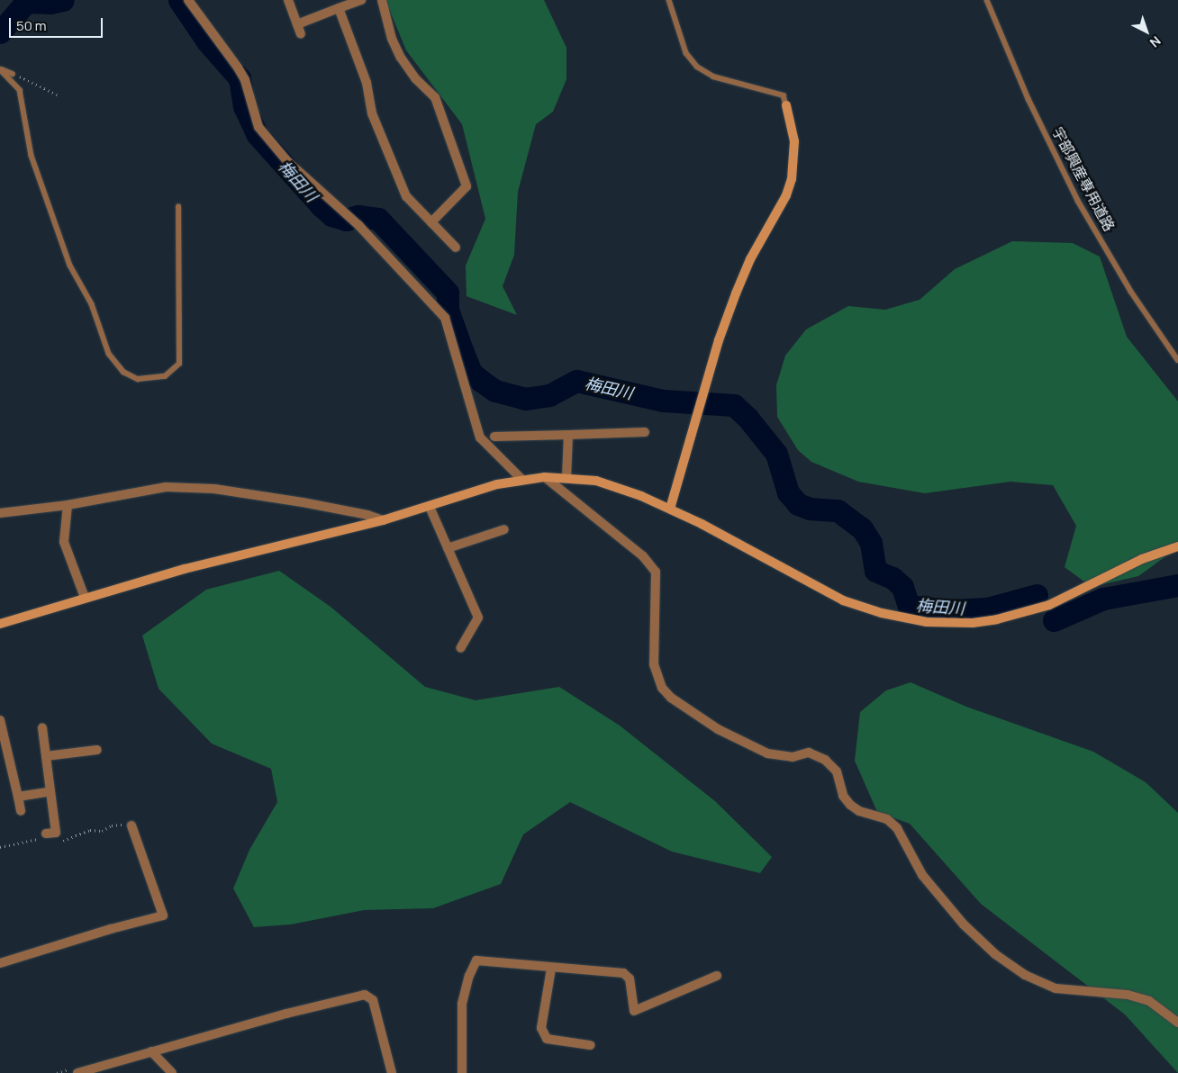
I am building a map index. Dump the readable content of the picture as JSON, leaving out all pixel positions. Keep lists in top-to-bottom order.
{
  "streets": {
    "lane": ["宇部興産専用道路"]
  },
  "water": ["梅田川"],
  "scale_bar": "50 m",
  "north": "bottom right"
}
